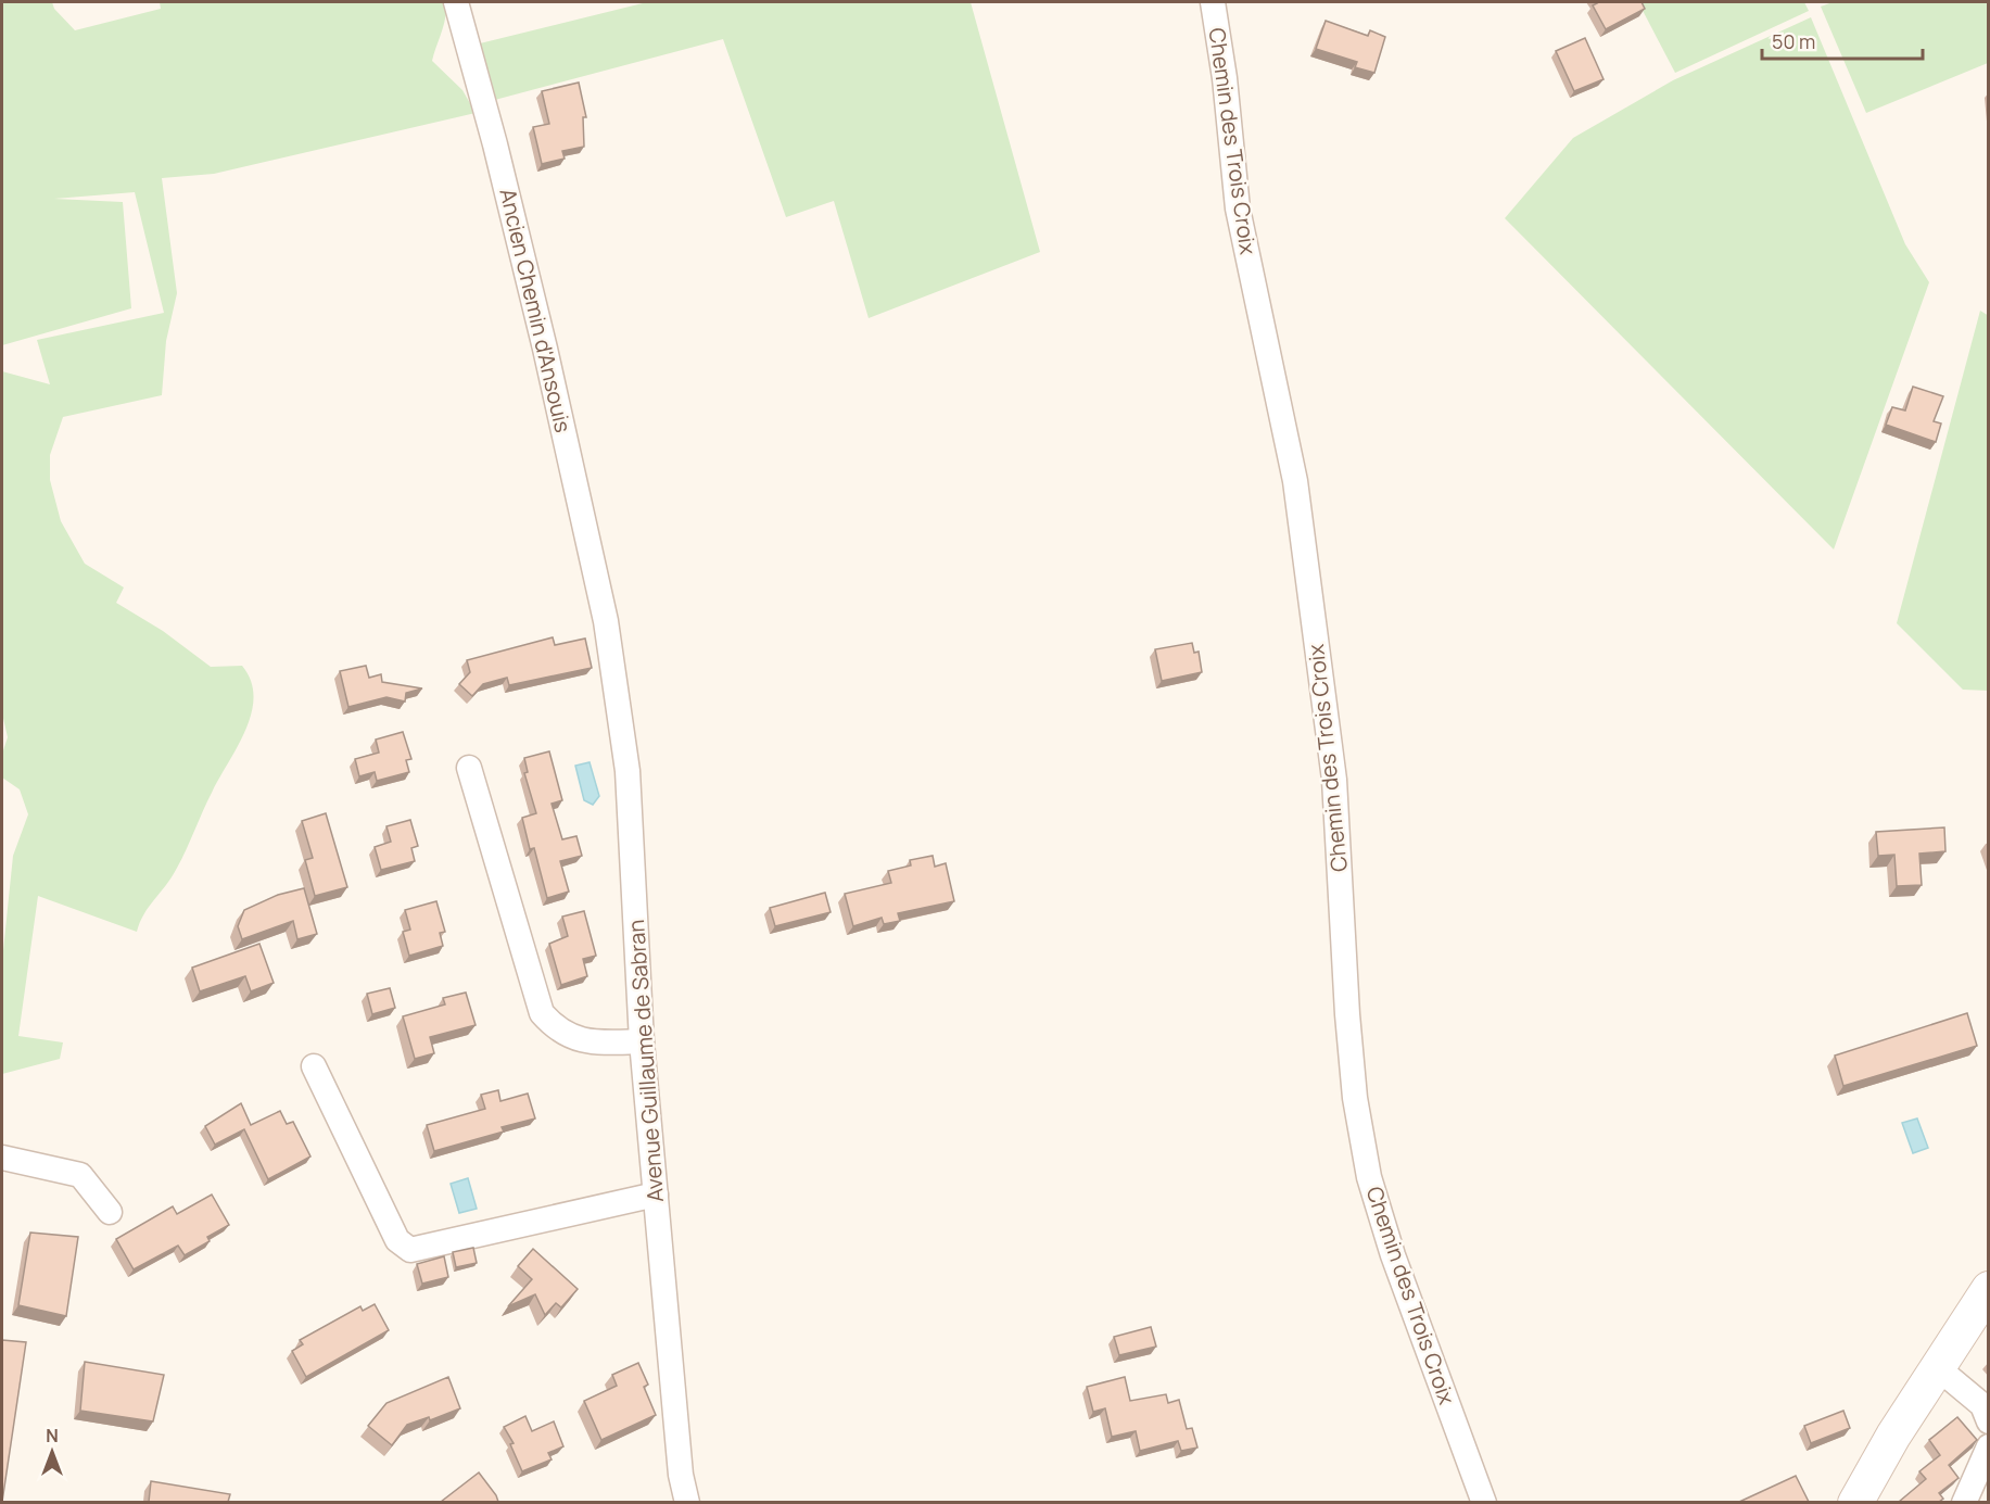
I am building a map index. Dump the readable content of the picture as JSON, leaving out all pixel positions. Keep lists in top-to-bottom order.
{
  "streets": {
    "street": ["Chemin des Trois Croix", "Ancien Chemin d'Ansouis", "Avenue Guillaume de Sabran"]
  },
  "crossings": [
    ["Ancien Chemin d'Ansouis", "Avenue Guillaume de Sabran"]
  ],
  "scale_bar": "50 m",
  "north": "top"
}
